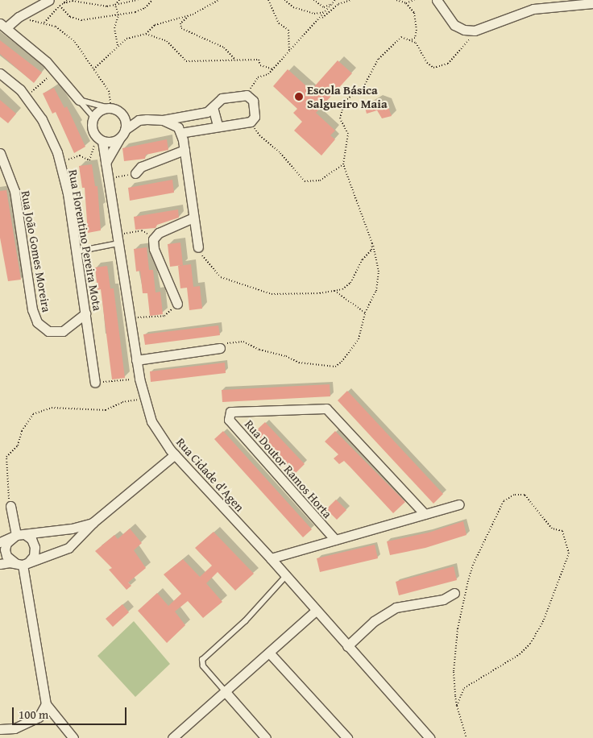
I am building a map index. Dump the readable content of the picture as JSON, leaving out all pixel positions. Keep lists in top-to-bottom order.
{
  "streets": {
    "street": [
      "Rua Florentino Pereira Mota",
      "Rua João Gomes Moreira",
      "Rua Doutor Ramos Horta",
      "Rua Cidade d'Agen"
    ]
  },
  "crossings": [
    ["Rua Florentino Pereira Mota", "Rua João Gomes Moreira"]
  ],
  "places": ["Escola Básica Salgueiro Maia"],
  "scale_bar": "100 m"
}
